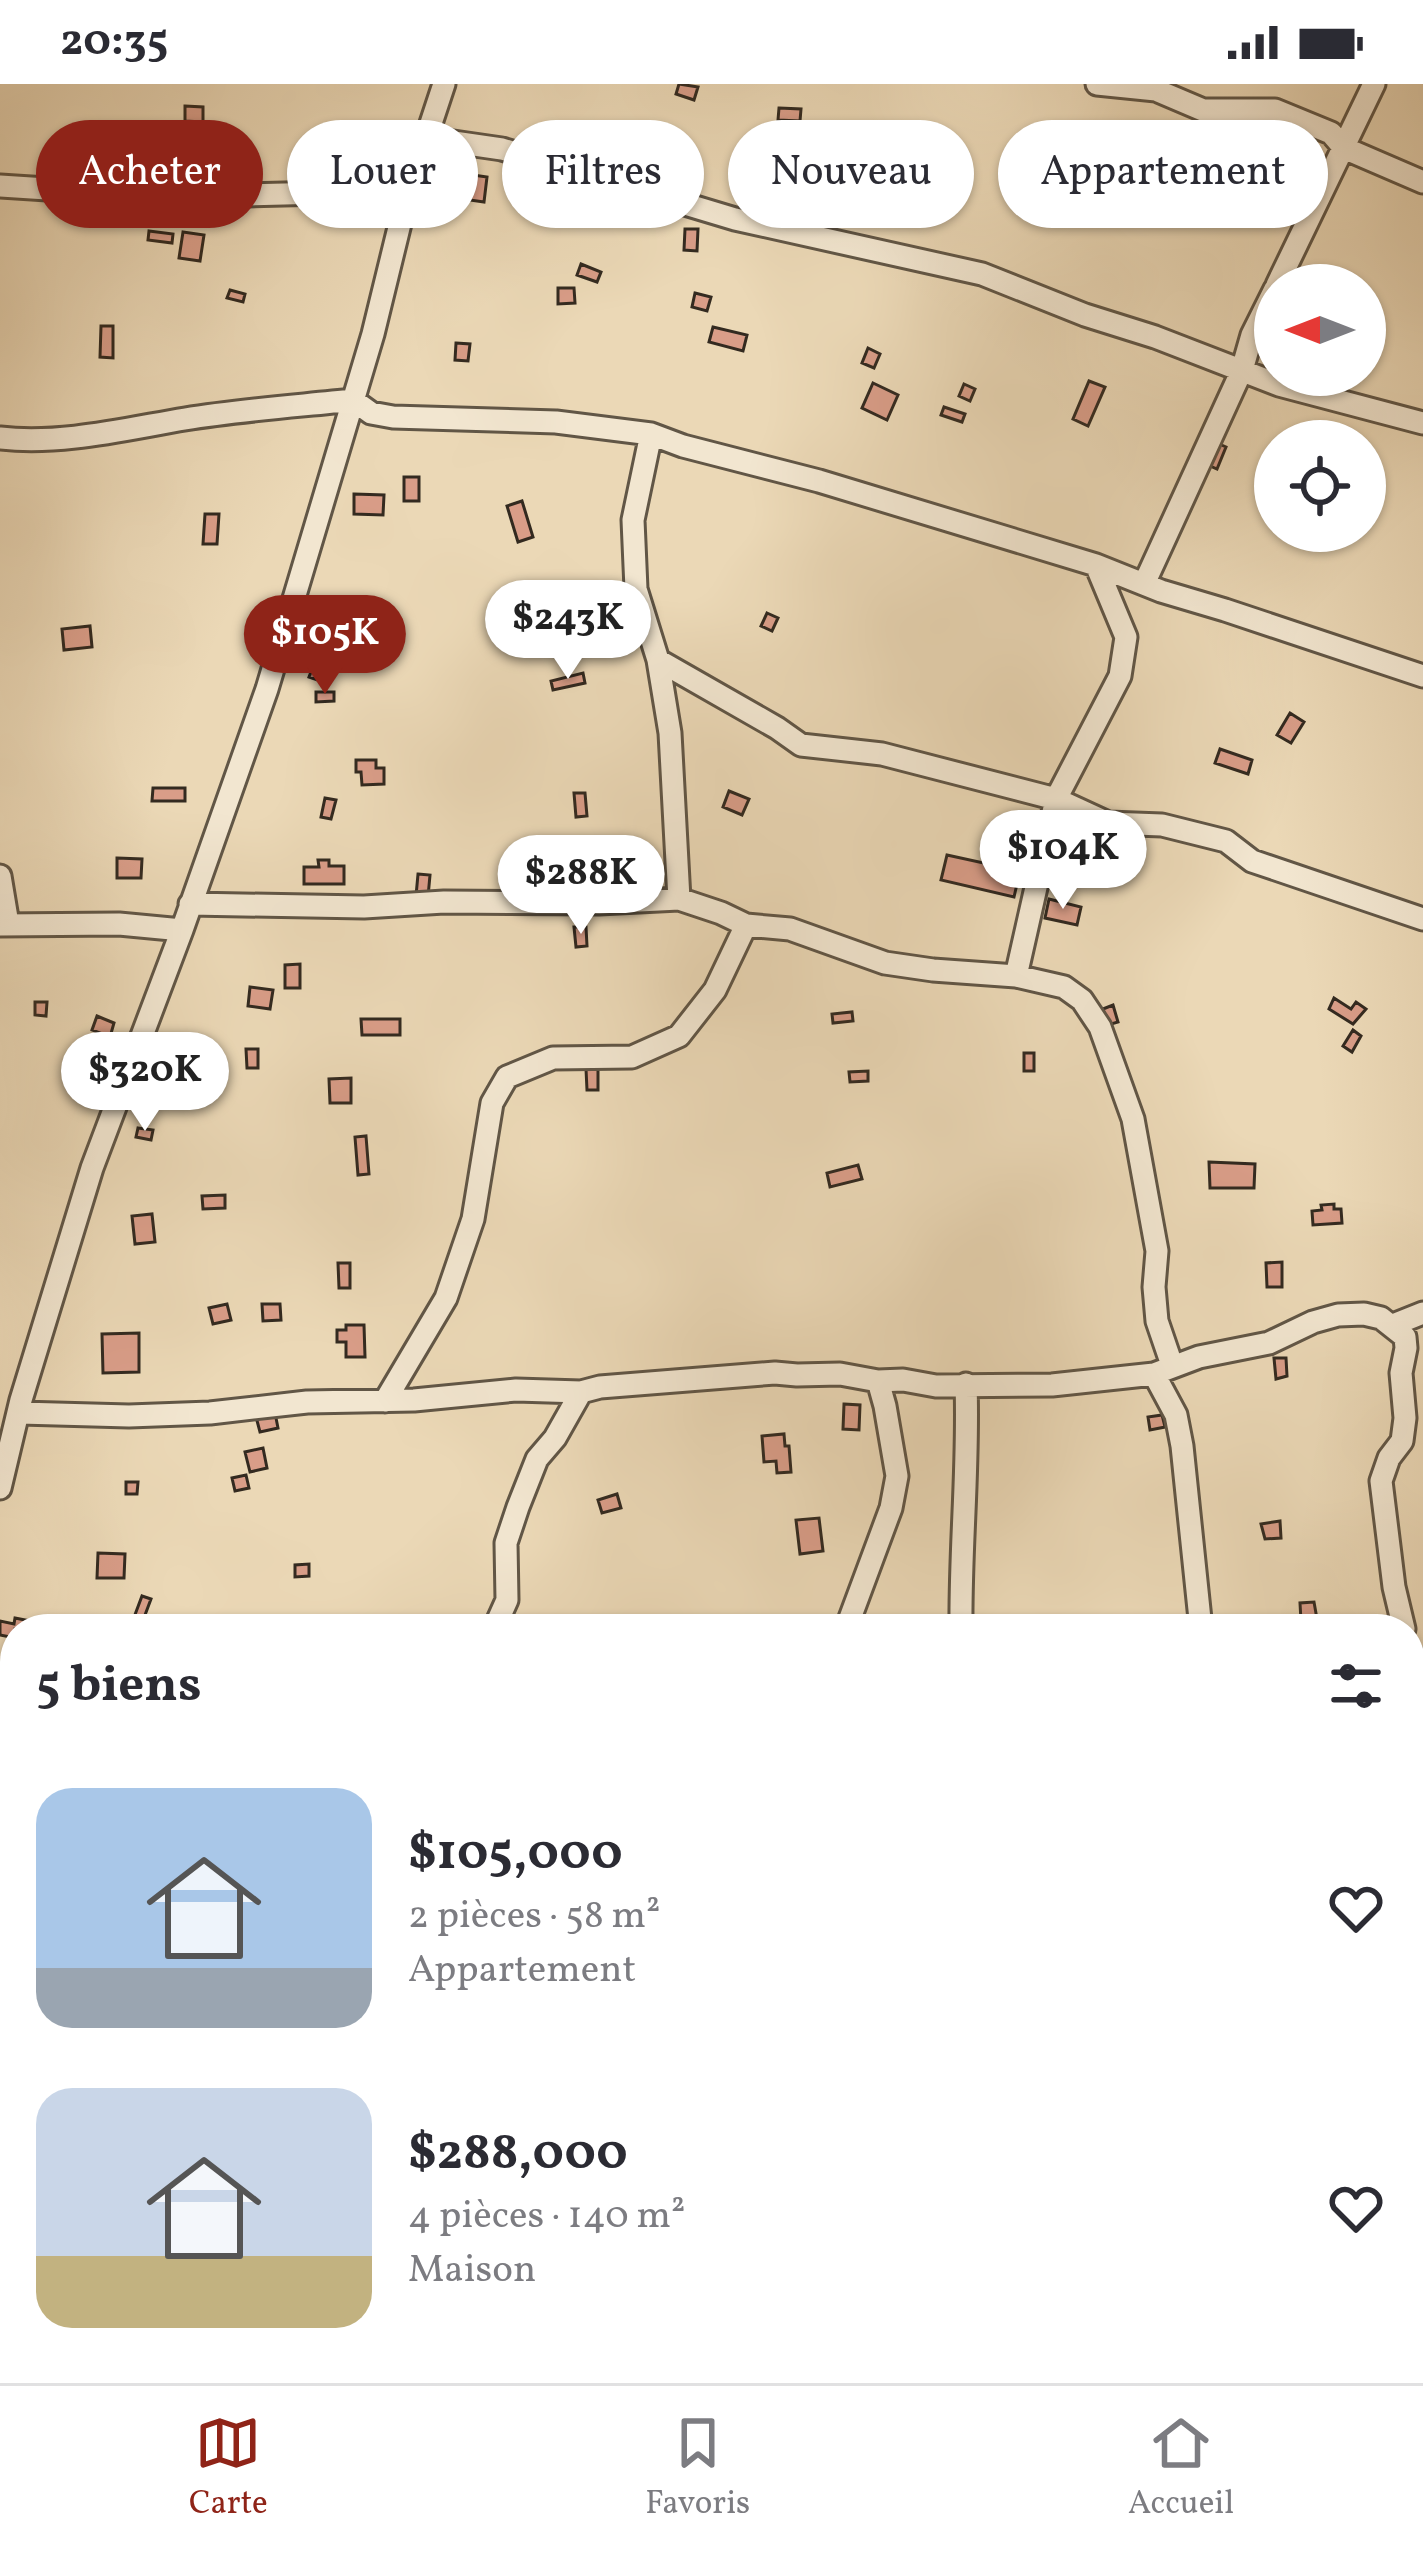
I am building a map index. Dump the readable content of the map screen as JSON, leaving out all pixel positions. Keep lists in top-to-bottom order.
{
  "north": "left",
  "page": {
    "status": "20:35",
    "chip": [
      "Acheter",
      "Louer",
      "Filtres",
      "Nouveau",
      "Appartement"
    ],
    "price": [
      "$243K",
      "$105K",
      "$104K",
      "$288K",
      "$320K"
    ],
    "heading": "5 biens",
    "list": [
      {
        "name": "$105,000",
        "note": "2 pièces · 58 m² · Appartement"
      },
      {
        "name": "$288,000",
        "note": "4 pièces · 140 m² · Maison"
      }
    ],
    "tabs": ["Carte", "Favoris", "Accueil"]
  }
}
